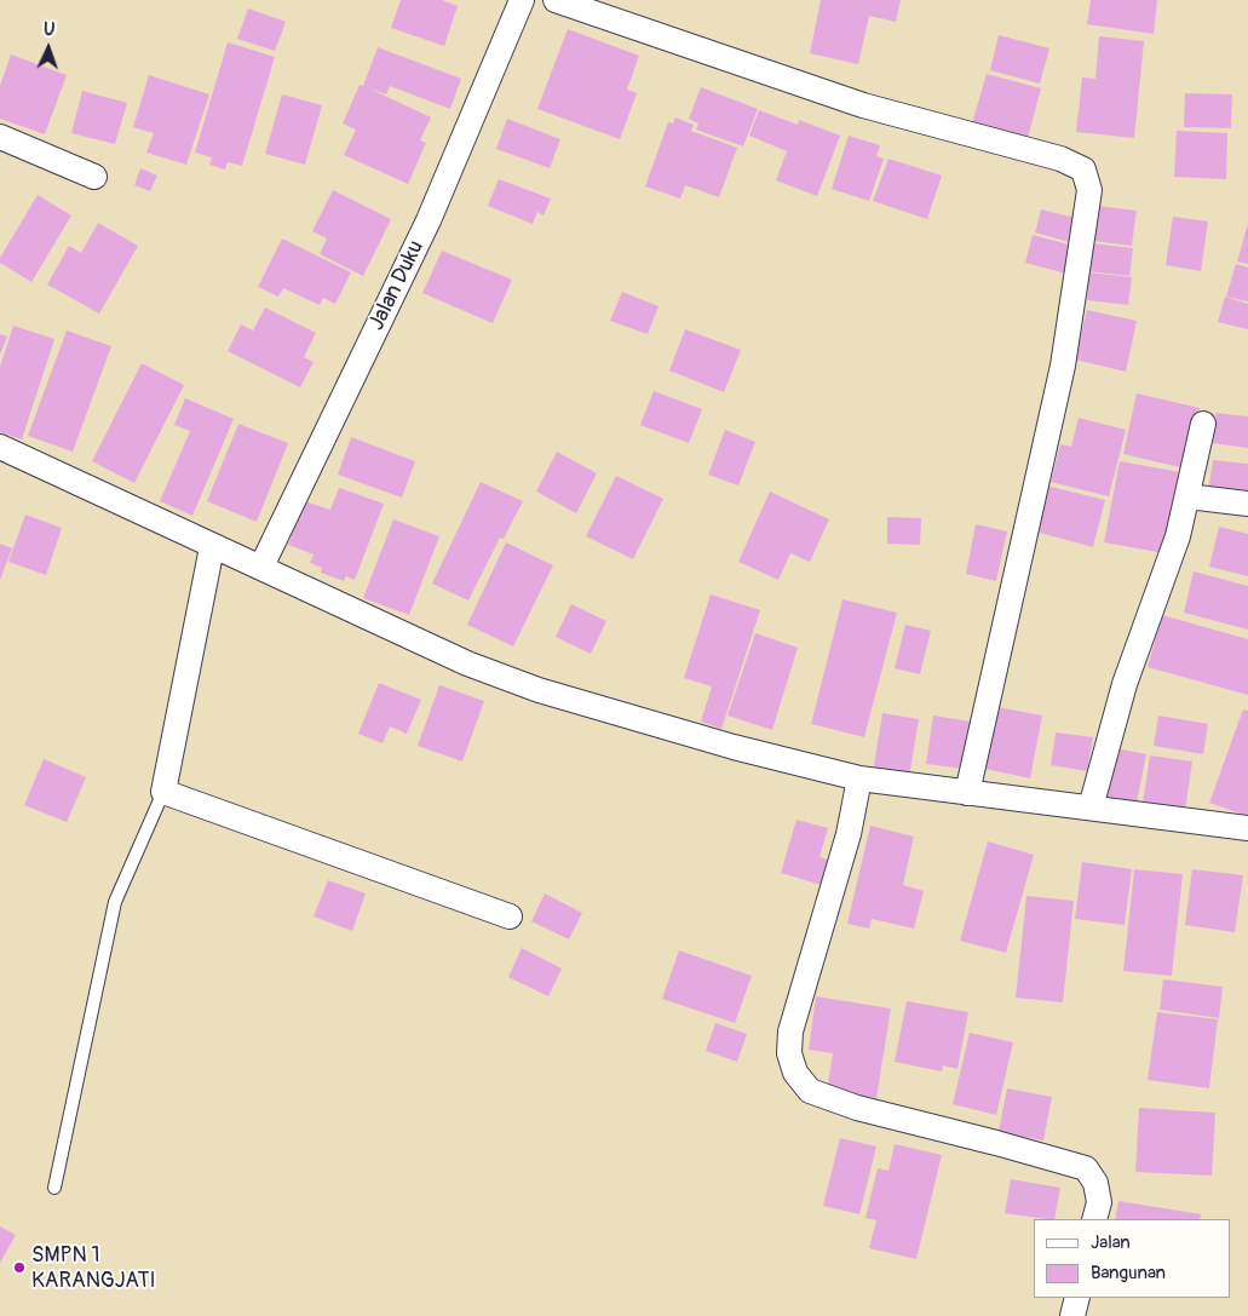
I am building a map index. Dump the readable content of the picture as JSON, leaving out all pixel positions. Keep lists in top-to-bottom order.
{
  "streets": {
    "street": ["Jalan Duku"]
  },
  "places": ["SMPN 1 KARANGJATI"],
  "legend": ["Jalan", "Bangunan"],
  "north": "top"
}
